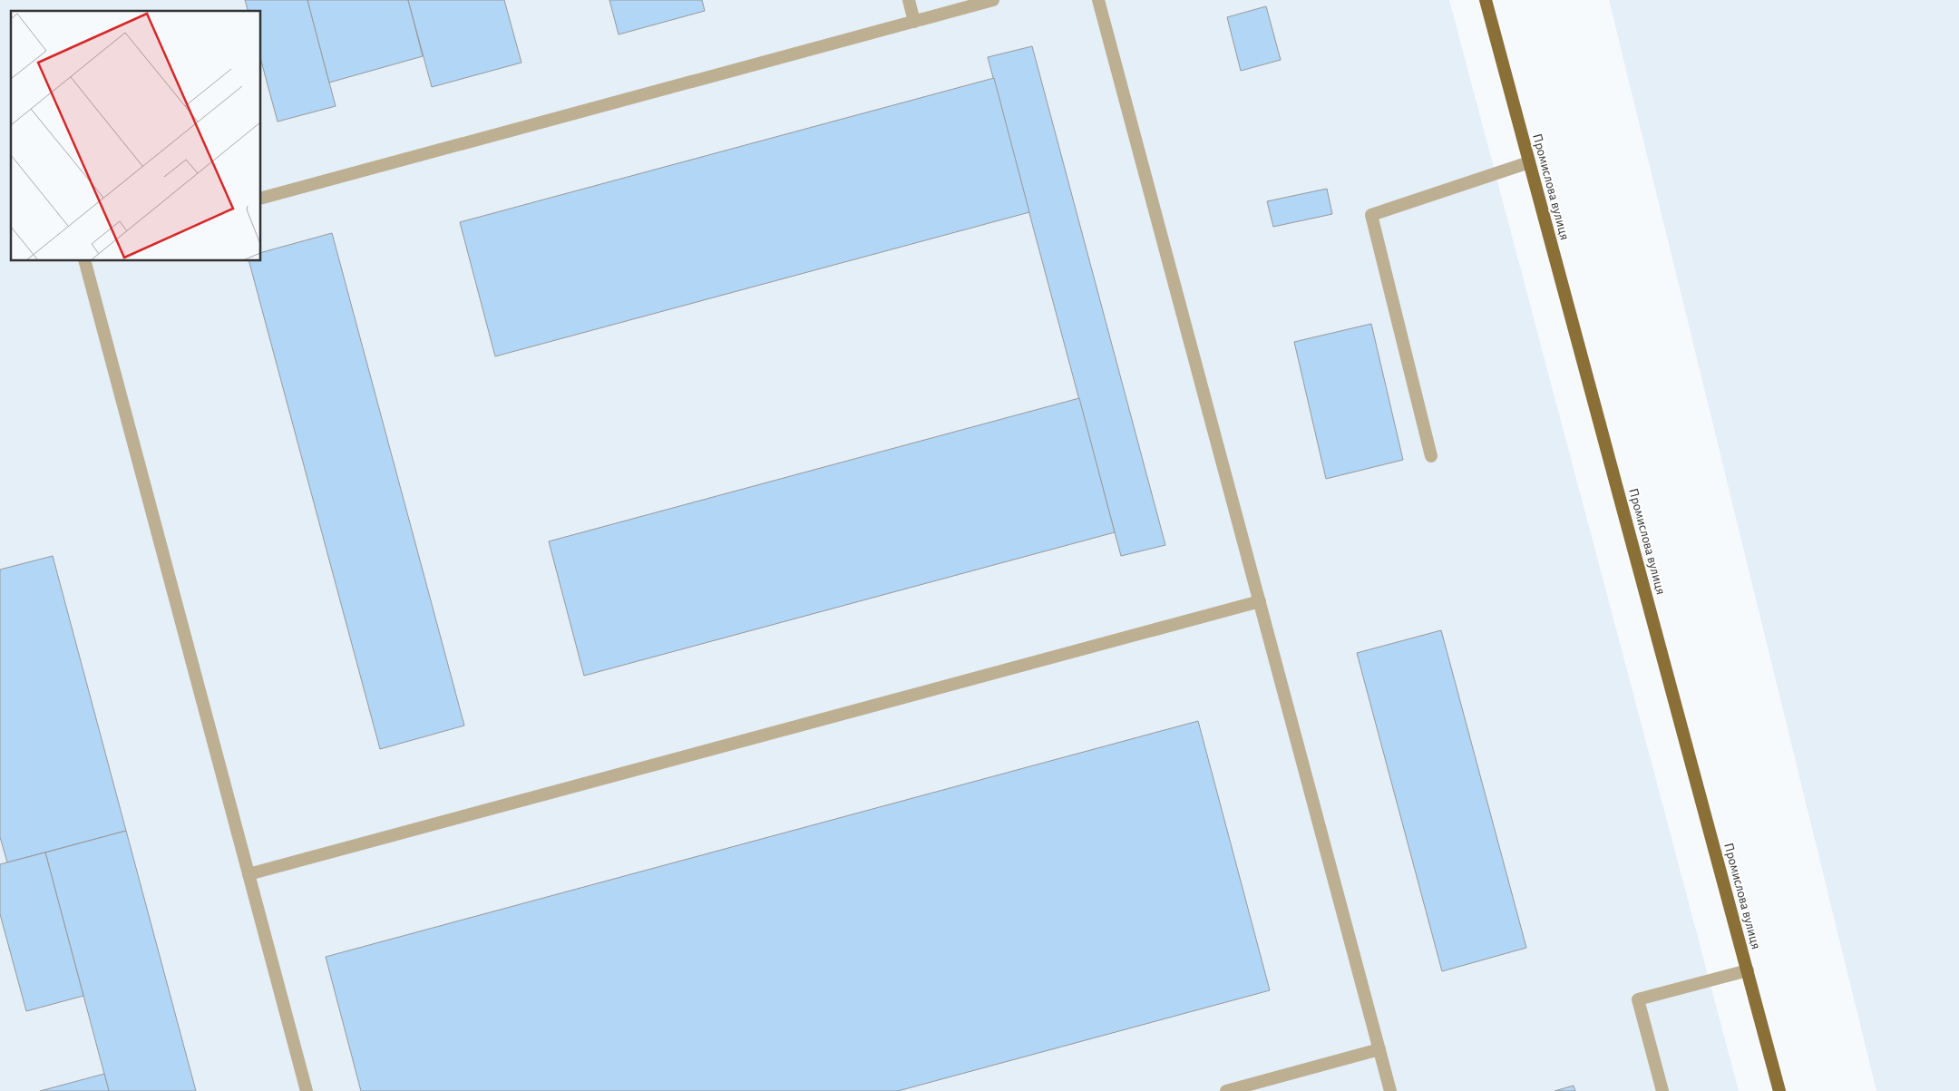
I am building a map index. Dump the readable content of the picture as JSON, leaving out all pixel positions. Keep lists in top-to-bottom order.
{
  "streets": {
    "main road": ["Промислова вулиця"]
  }
}
